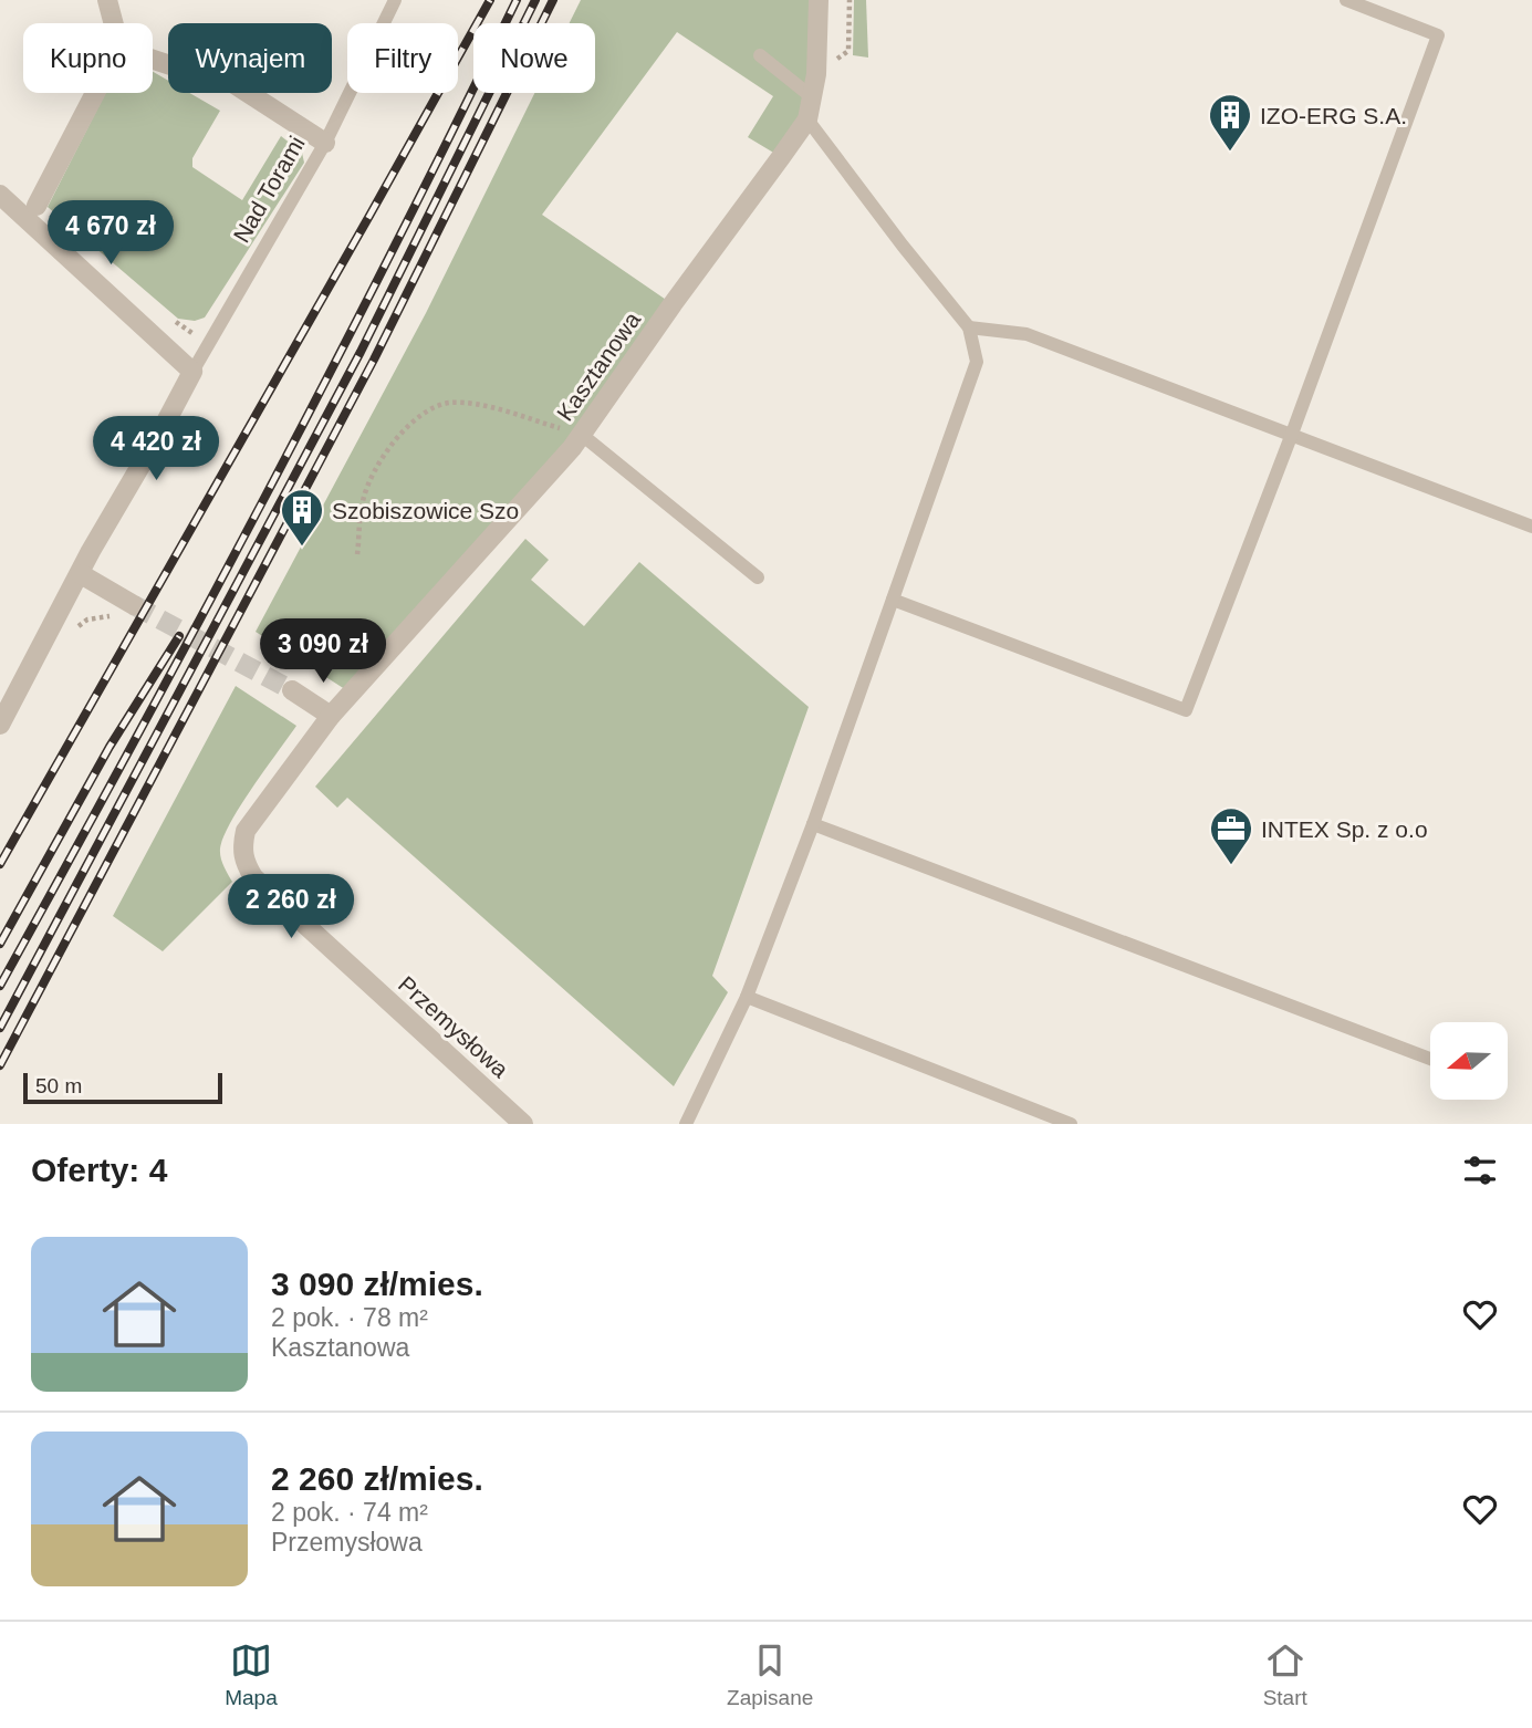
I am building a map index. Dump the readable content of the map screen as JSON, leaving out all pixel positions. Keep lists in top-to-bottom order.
{
  "streets": {
    "street": ["Nad Torami", "Kasztanowa", "Przemysłowa"]
  },
  "crossings": [
    ["Kasztanowa", "Przemysłowa"]
  ],
  "places": {
    "building": ["IZO-ERG S.A.", "Szobiszowice Szo"],
    "office": ["INTEX Sp. z o.o"]
  },
  "scale_bar": "50 m",
  "north": "left",
  "page": {
    "chip": [
      "Kupno",
      "Wynajem",
      "Filtry",
      "Nowe"
    ],
    "price": [
      "4 670 zł",
      "4 420 zł",
      "3 090 zł",
      "2 260 zł"
    ],
    "scale": "50 m",
    "heading": "Oferty: 4",
    "list": [
      {
        "name": "3 090 zł/mies.",
        "note": "2 pok. · 78 m² · Kasztanowa"
      },
      {
        "name": "2 260 zł/mies.",
        "note": "2 pok. · 74 m² · Przemysłowa"
      }
    ],
    "tabs": ["Mapa", "Zapisane", "Start"]
  }
}
